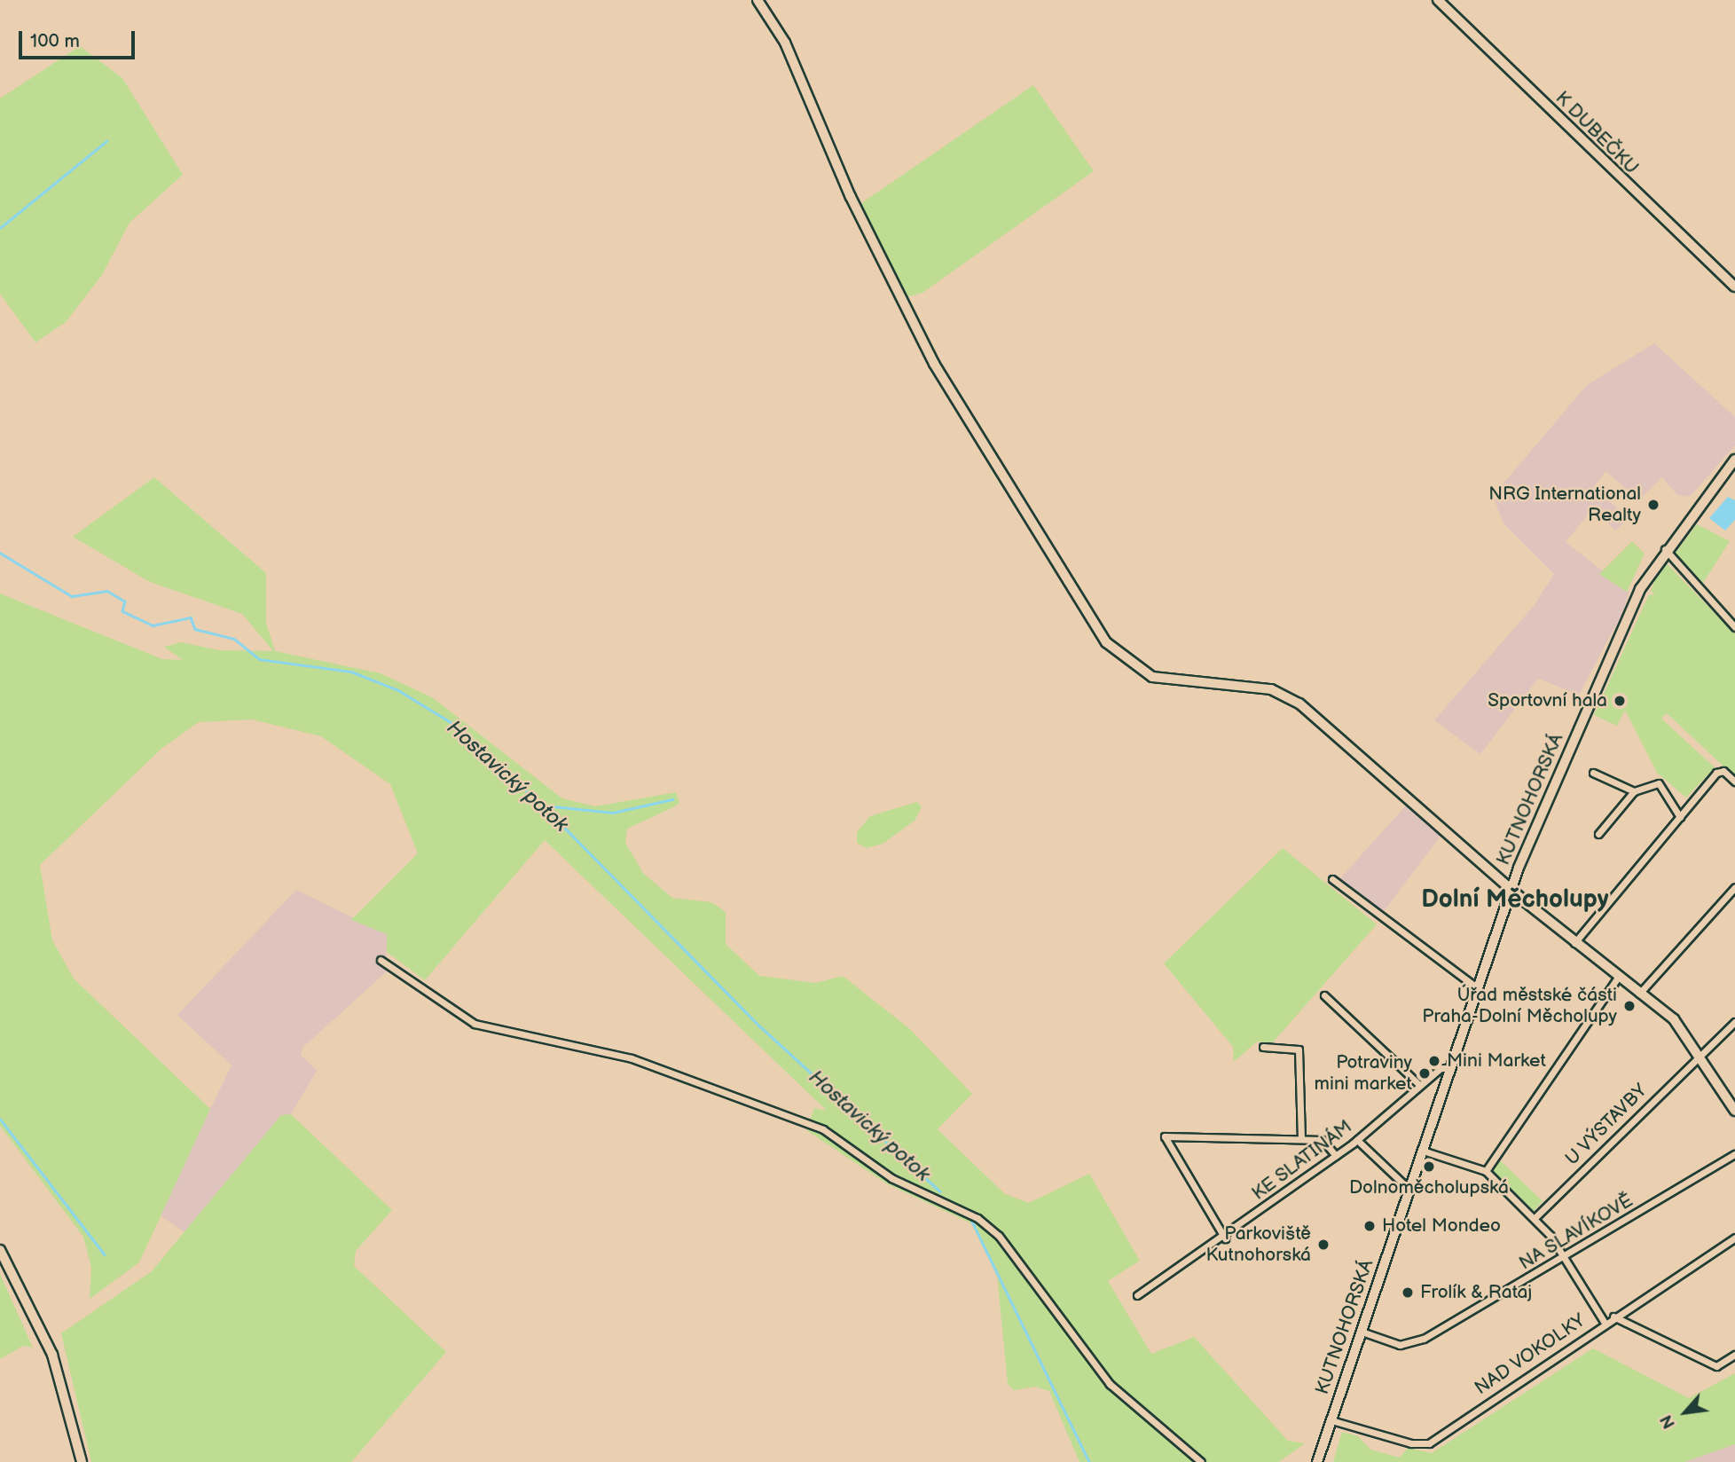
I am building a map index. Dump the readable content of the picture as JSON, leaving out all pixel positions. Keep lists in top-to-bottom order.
{
  "streets": {
    "street": [
      "K DUBEČKU",
      "KUTNOHORSKÁ",
      "U VÝSTAVBY",
      "KE SLATINÁM",
      "NA SLAVÍKOVĚ",
      "NAD VOKOLKY"
    ]
  },
  "crossings": [
    ["KUTNOHORSKÁ", "KE SLATINÁM"],
    ["KUTNOHORSKÁ", "NA SLAVÍKOVĚ"],
    ["KUTNOHORSKÁ", "NAD VOKOLKY"]
  ],
  "districts": ["Dolní Měcholupy"],
  "water": ["Hostavický potok"],
  "places": [
    "NRG International Realty",
    "Sportovní hala",
    "Úřad městské části Praha-Dolní Měcholupy",
    "Mini Market",
    "Potraviny mini market",
    "Dolnoměcholupská",
    "Hotel Mondeo",
    "Parkoviště Kutnohorská",
    "Frolík & Rataj"
  ],
  "scale_bar": "100 m",
  "north": "bottom left"
}
